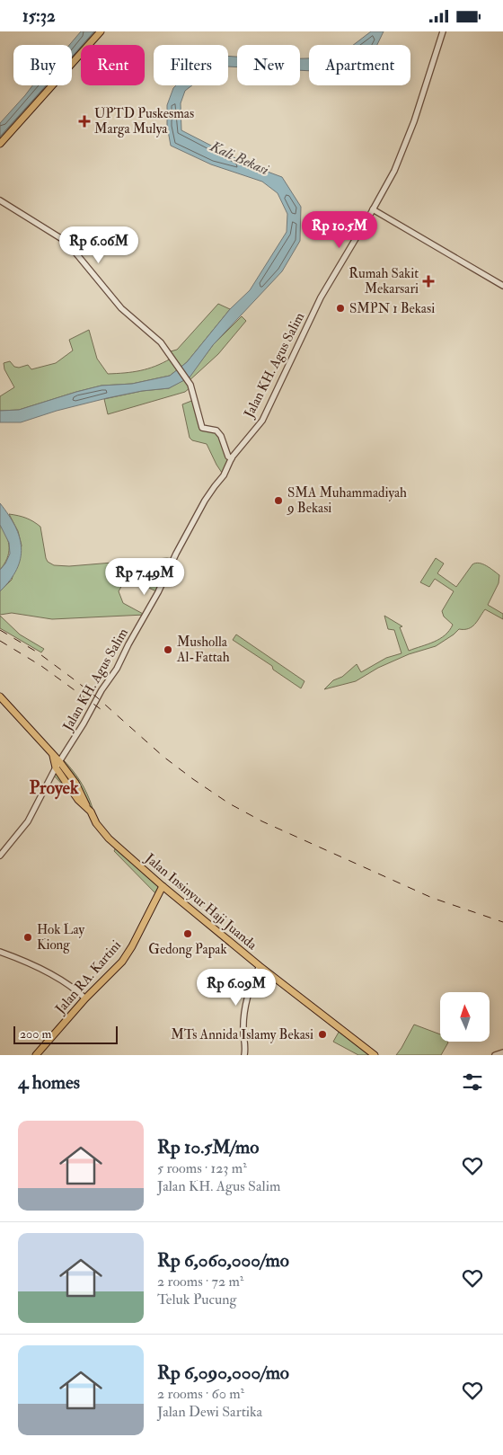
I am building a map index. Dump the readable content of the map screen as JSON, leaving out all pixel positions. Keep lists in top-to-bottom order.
{
  "streets": {
    "main road": ["Jalan Insinyur Haji Juanda", "Jalan RA. Kartini"],
    "street": ["Jalan KH. Agus Salim"]
  },
  "crossings": [
    ["Jalan KH. Agus Salim", "Jalan Insinyur Haji Juanda"],
    ["Jalan Insinyur Haji Juanda", "Jalan RA. Kartini"]
  ],
  "districts": ["Proyek"],
  "water": ["Kali Bekasi"],
  "places": {
    "health": ["UPTD Puskesmas Marga Mulya", "Rumah Sakit Mekarsari"],
    "other": [
      "SMPN 1 Bekasi",
      "SMA Muhammadiyah 9 Bekasi",
      "Musholla Al-Fattah",
      "Gedong Papak",
      "Hok Lay Kiong",
      "MTs Annida Islamy Bekasi"
    ]
  },
  "scale_bar": "200 m",
  "north": "top",
  "page": {
    "status": "15:32",
    "chip": [
      "Buy",
      "Rent",
      "Filters",
      "New",
      "Apartment"
    ],
    "price": [
      "Rp 10.5M",
      "Rp 6.06M",
      "Rp 7.49M",
      "Rp 6.09M"
    ],
    "scale": "200 m",
    "heading": "4 homes",
    "list": [
      {
        "name": "Rp 10.5M/mo",
        "note": "5 rooms · 123 m² · Jalan KH. Agus Salim"
      },
      {
        "name": "Rp 6,060,000/mo",
        "note": "2 rooms · 72 m² · Teluk Pucung"
      },
      {
        "name": "Rp 6,090,000/mo",
        "note": "2 rooms · 60 m² · Jalan Dewi Sartika"
      }
    ]
  }
}
